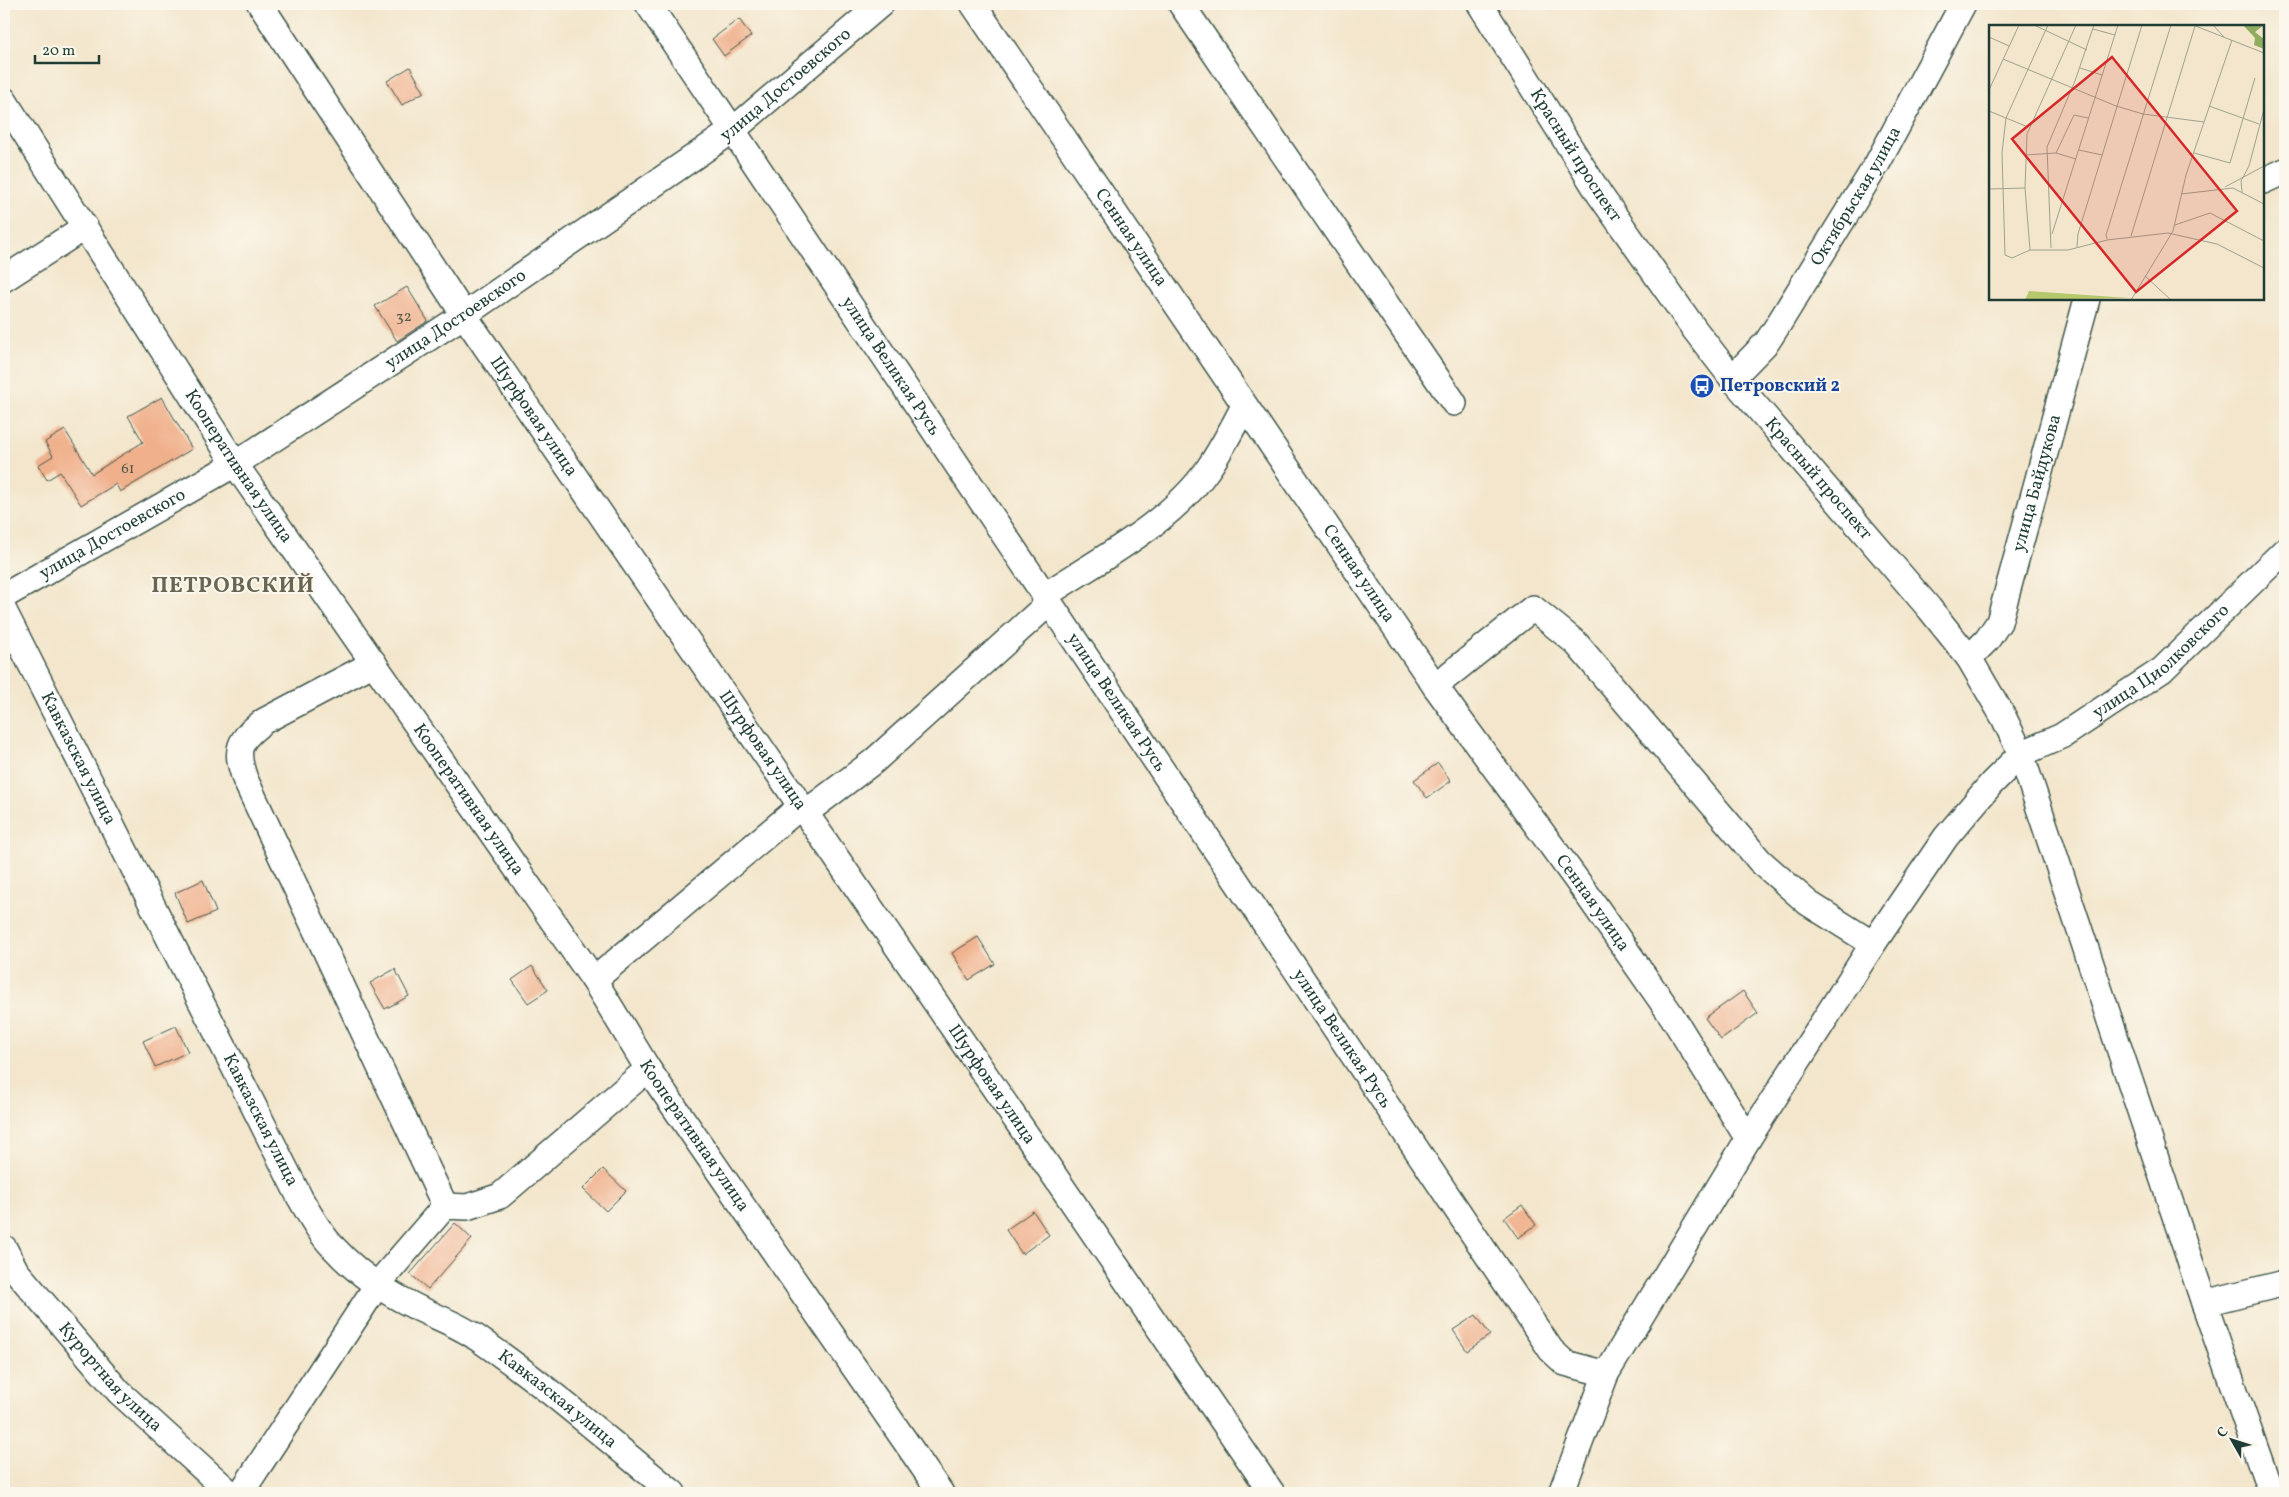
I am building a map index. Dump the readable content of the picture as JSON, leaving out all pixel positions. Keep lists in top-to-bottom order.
{
  "streets": {
    "street": [
      "улица Достоевского",
      "Красный проспект",
      "Октябрьская улица",
      "Сенная улица",
      "улица Великая Русь",
      "Шурфовая улица",
      "Кооперативная улица",
      "улица Байдукова",
      "улица Циолковского",
      "Кавказская улица",
      "Курортная улица"
    ]
  },
  "crossings": [
    ["улица Достоевского", "улица Великая Русь"],
    ["улица Достоевского", "Шурфовая улица"],
    ["улица Достоевского", "Кооперативная улица"],
    ["Красный проспект", "Октябрьская улица"],
    ["Красный проспект", "улица Байдукова"],
    ["Красный проспект", "улица Циолковского"]
  ],
  "districts": ["ПЕТРОВСКИЙ"],
  "places": {
    "bus stop": ["Петровский 2"]
  },
  "house_numbers": ["32", "61"],
  "scale_bar": "20 m",
  "north": "top left"
}
